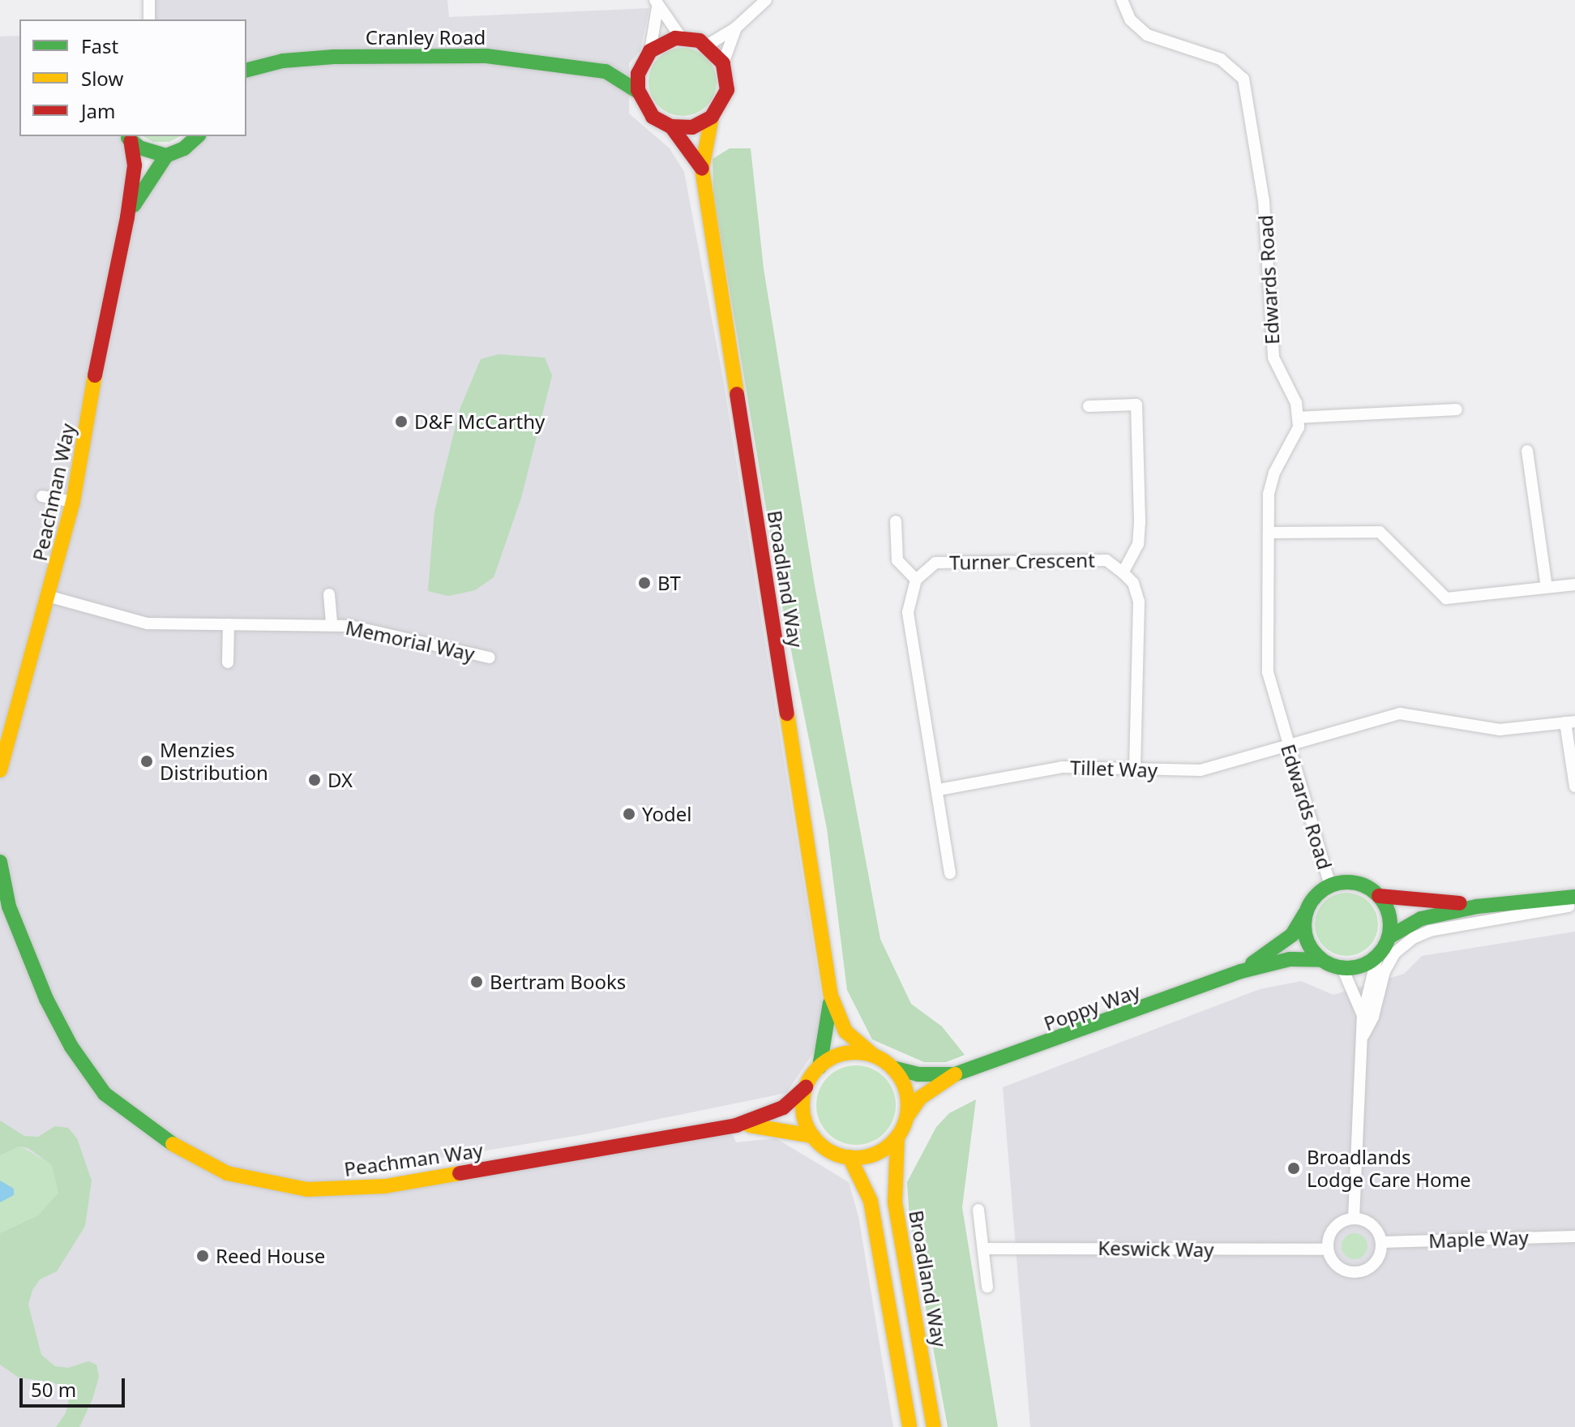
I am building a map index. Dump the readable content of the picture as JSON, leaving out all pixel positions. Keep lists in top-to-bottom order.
{
  "streets": {
    "main road": [
      "Cranley Road",
      "Peachman Way",
      "Broadland Way",
      "Poppy Way"
    ],
    "street": [
      "Edwards Road",
      "Turner Crescent",
      "Memorial Way",
      "Tillet Way",
      "Maple Way",
      "Keswick Way"
    ]
  },
  "crossings": [
    ["Cranley Road", "Broadland Way"],
    ["Edwards Road", "Tillet Way"],
    ["Edwards Road", "Poppy Way"],
    ["Peachman Way", "Broadland Way"],
    ["Peachman Way", "Memorial Way"],
    ["Peachman Way", "Poppy Way"],
    ["Turner Crescent", "Tillet Way"],
    ["Broadland Way", "Poppy Way"],
    ["Maple Way", "Keswick Way"]
  ],
  "places": [
    "D&F McCarthy",
    "BT",
    "Menzies Distribution",
    "DX",
    "Yodel",
    "Bertram Books",
    "Broadlands Lodge Care Home",
    "Reed House"
  ],
  "legend": ["Fast", "Slow", "Jam"],
  "scale_bar": "50 m"
}
